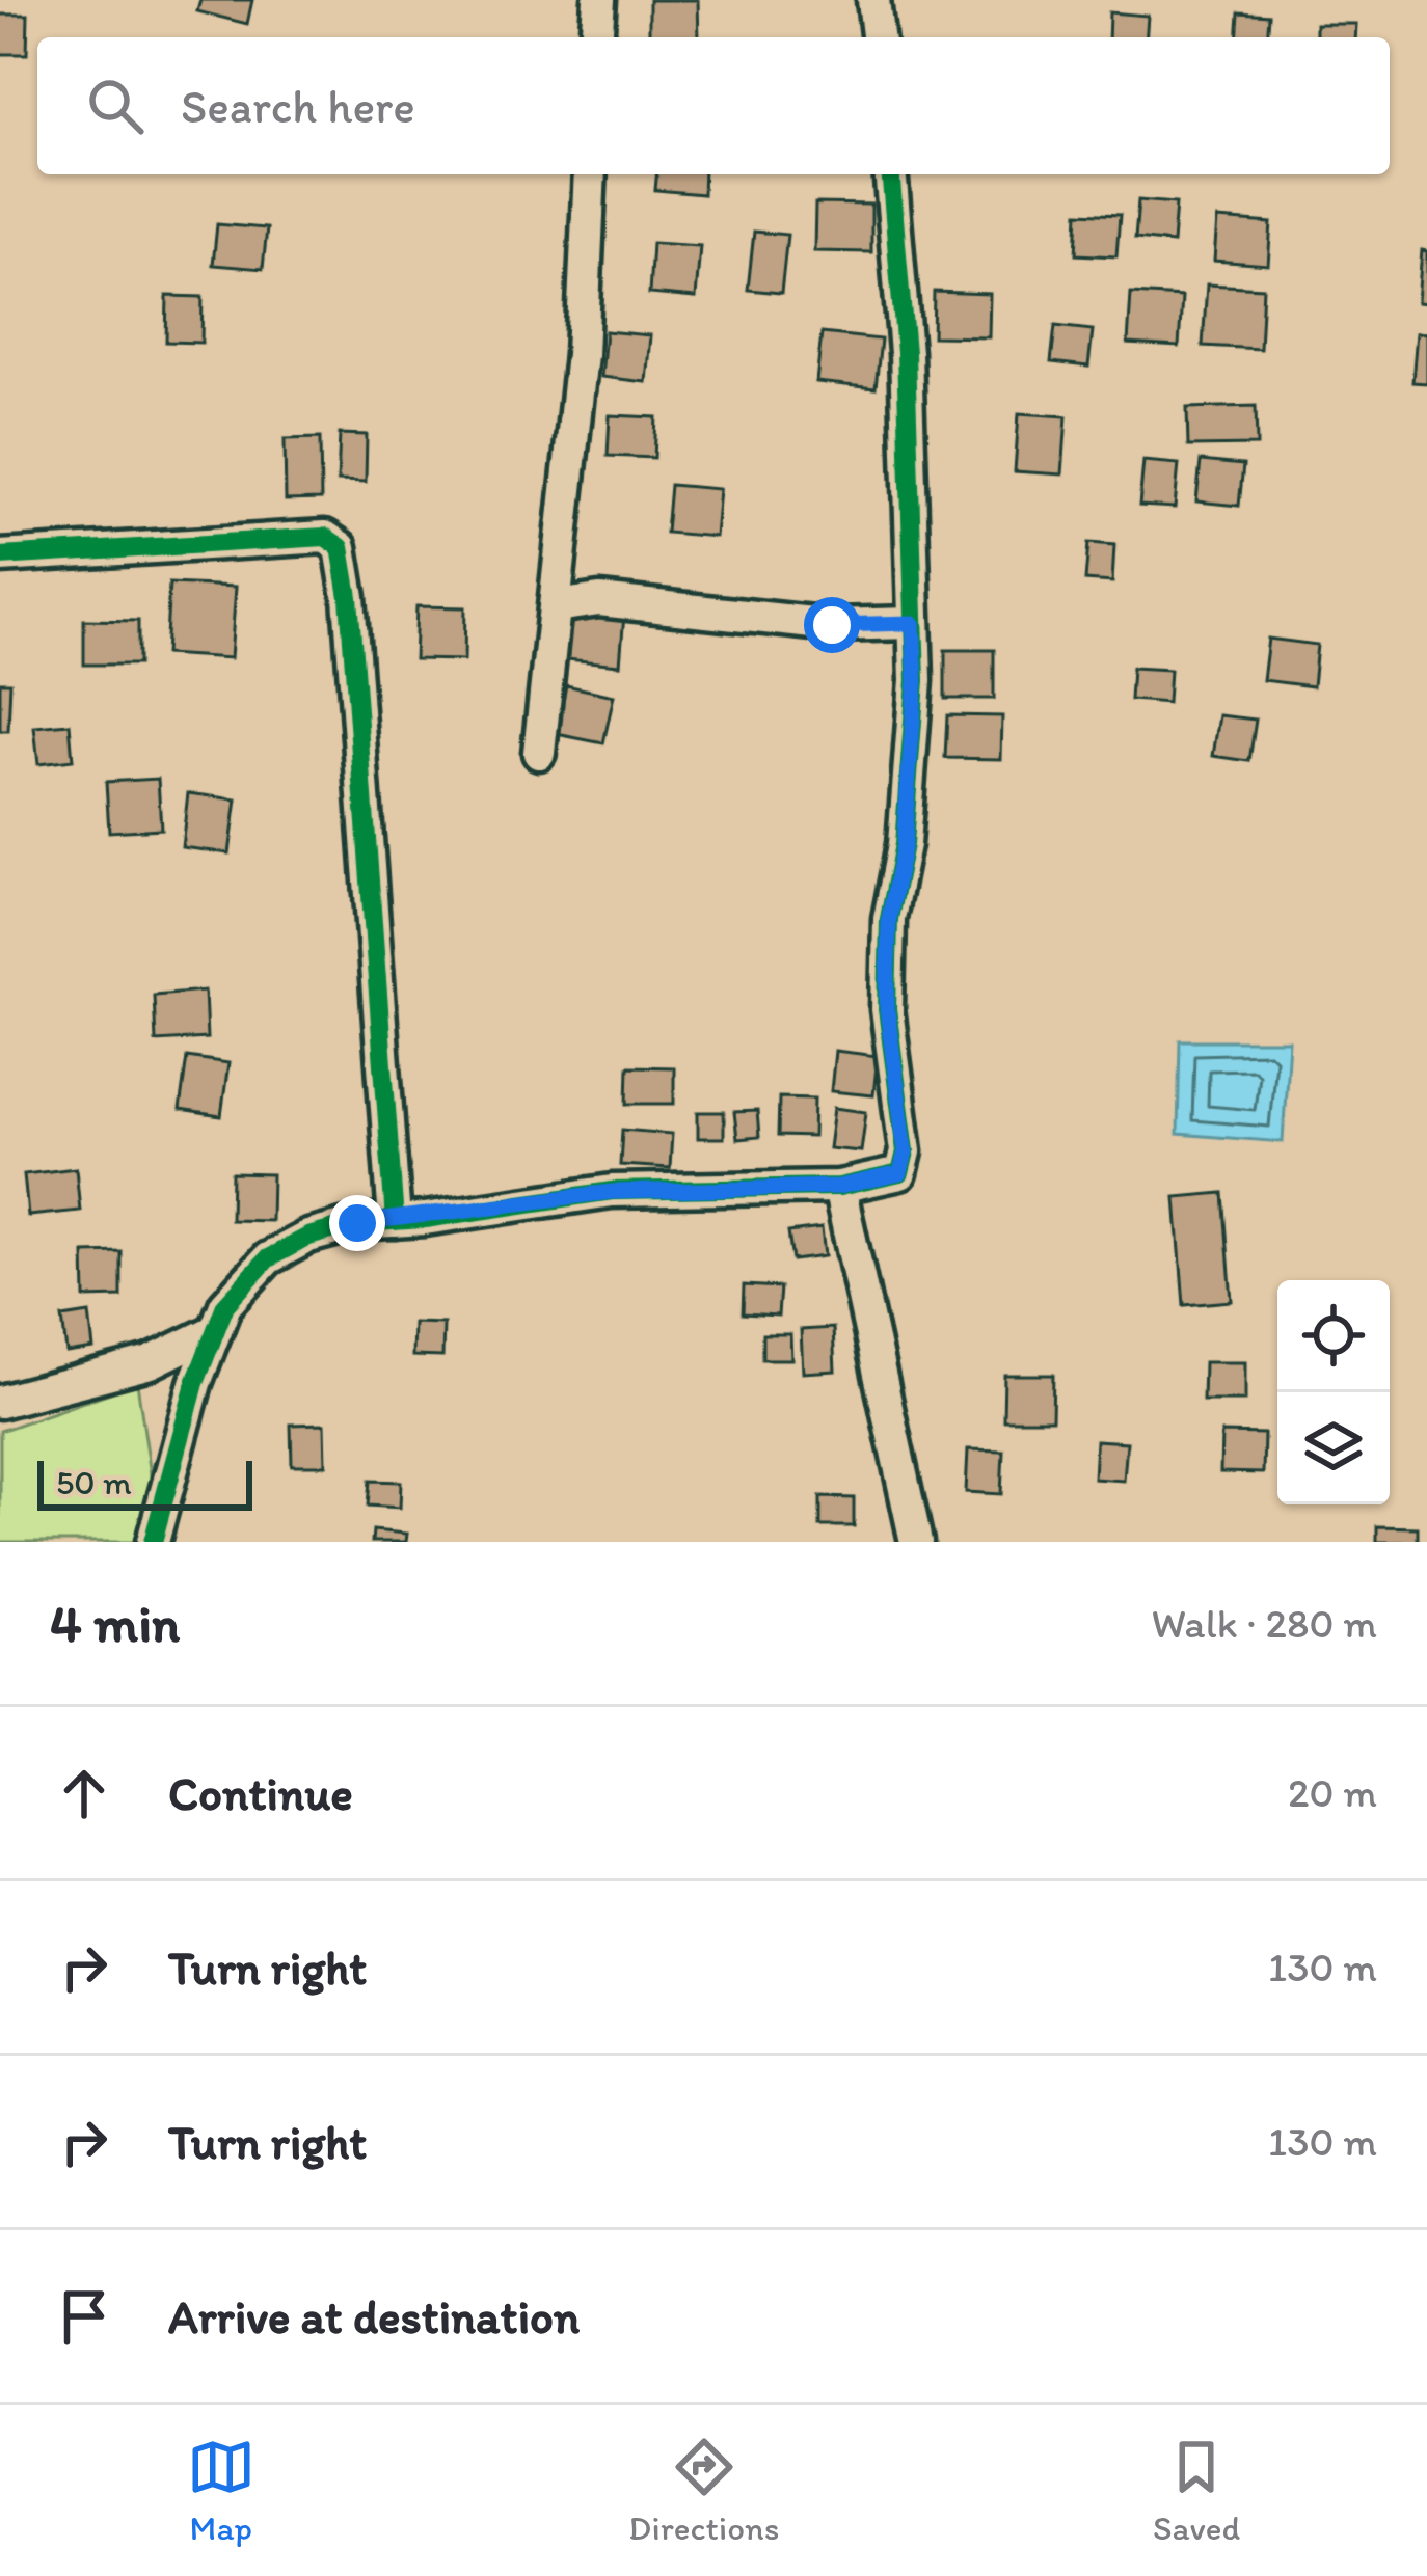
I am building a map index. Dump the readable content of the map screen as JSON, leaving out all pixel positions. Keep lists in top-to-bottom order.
{
  "scale_bar": "50 m",
  "page": {
    "search": "Search here",
    "scale": "50 m",
    "heading": ["4 min", "Walk · 280 m"],
    "list": [
      ["Continue", "20 m"],
      ["Turn right", "130 m"],
      ["Turn right", "130 m"],
      "Arrive at destination"
    ],
    "nav": ["Map", "Directions", "Saved"]
  }
}
